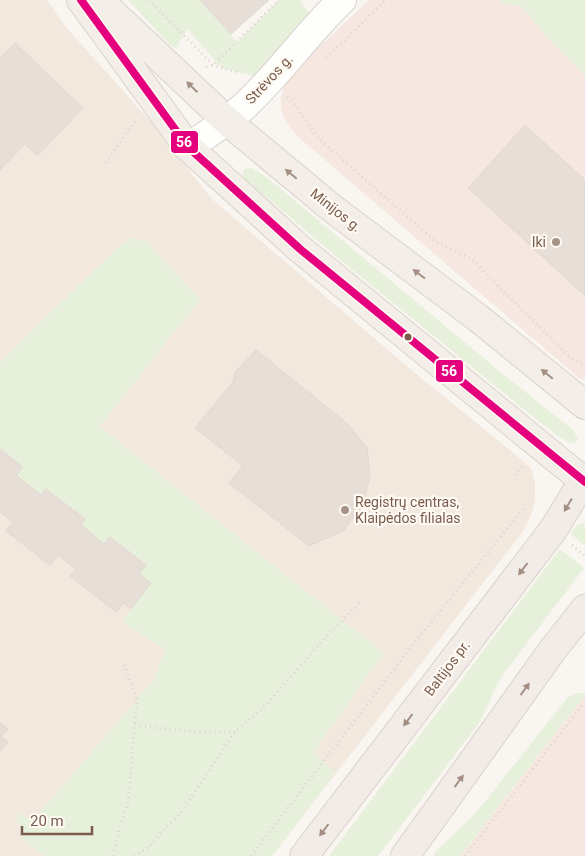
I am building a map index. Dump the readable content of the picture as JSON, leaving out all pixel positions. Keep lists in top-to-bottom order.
{
  "streets": {
    "highway": ["Baltijos pr."],
    "main road": ["Minijos g."],
    "street": ["Strėvos g."]
  },
  "crossings": [
    ["Strėvos g.", "Minijos g."]
  ],
  "places": ["Iki", "Registrų centras, Klaipėdos filialas"],
  "lines": ["transit line 56"],
  "scale_bar": "20 m"
}
